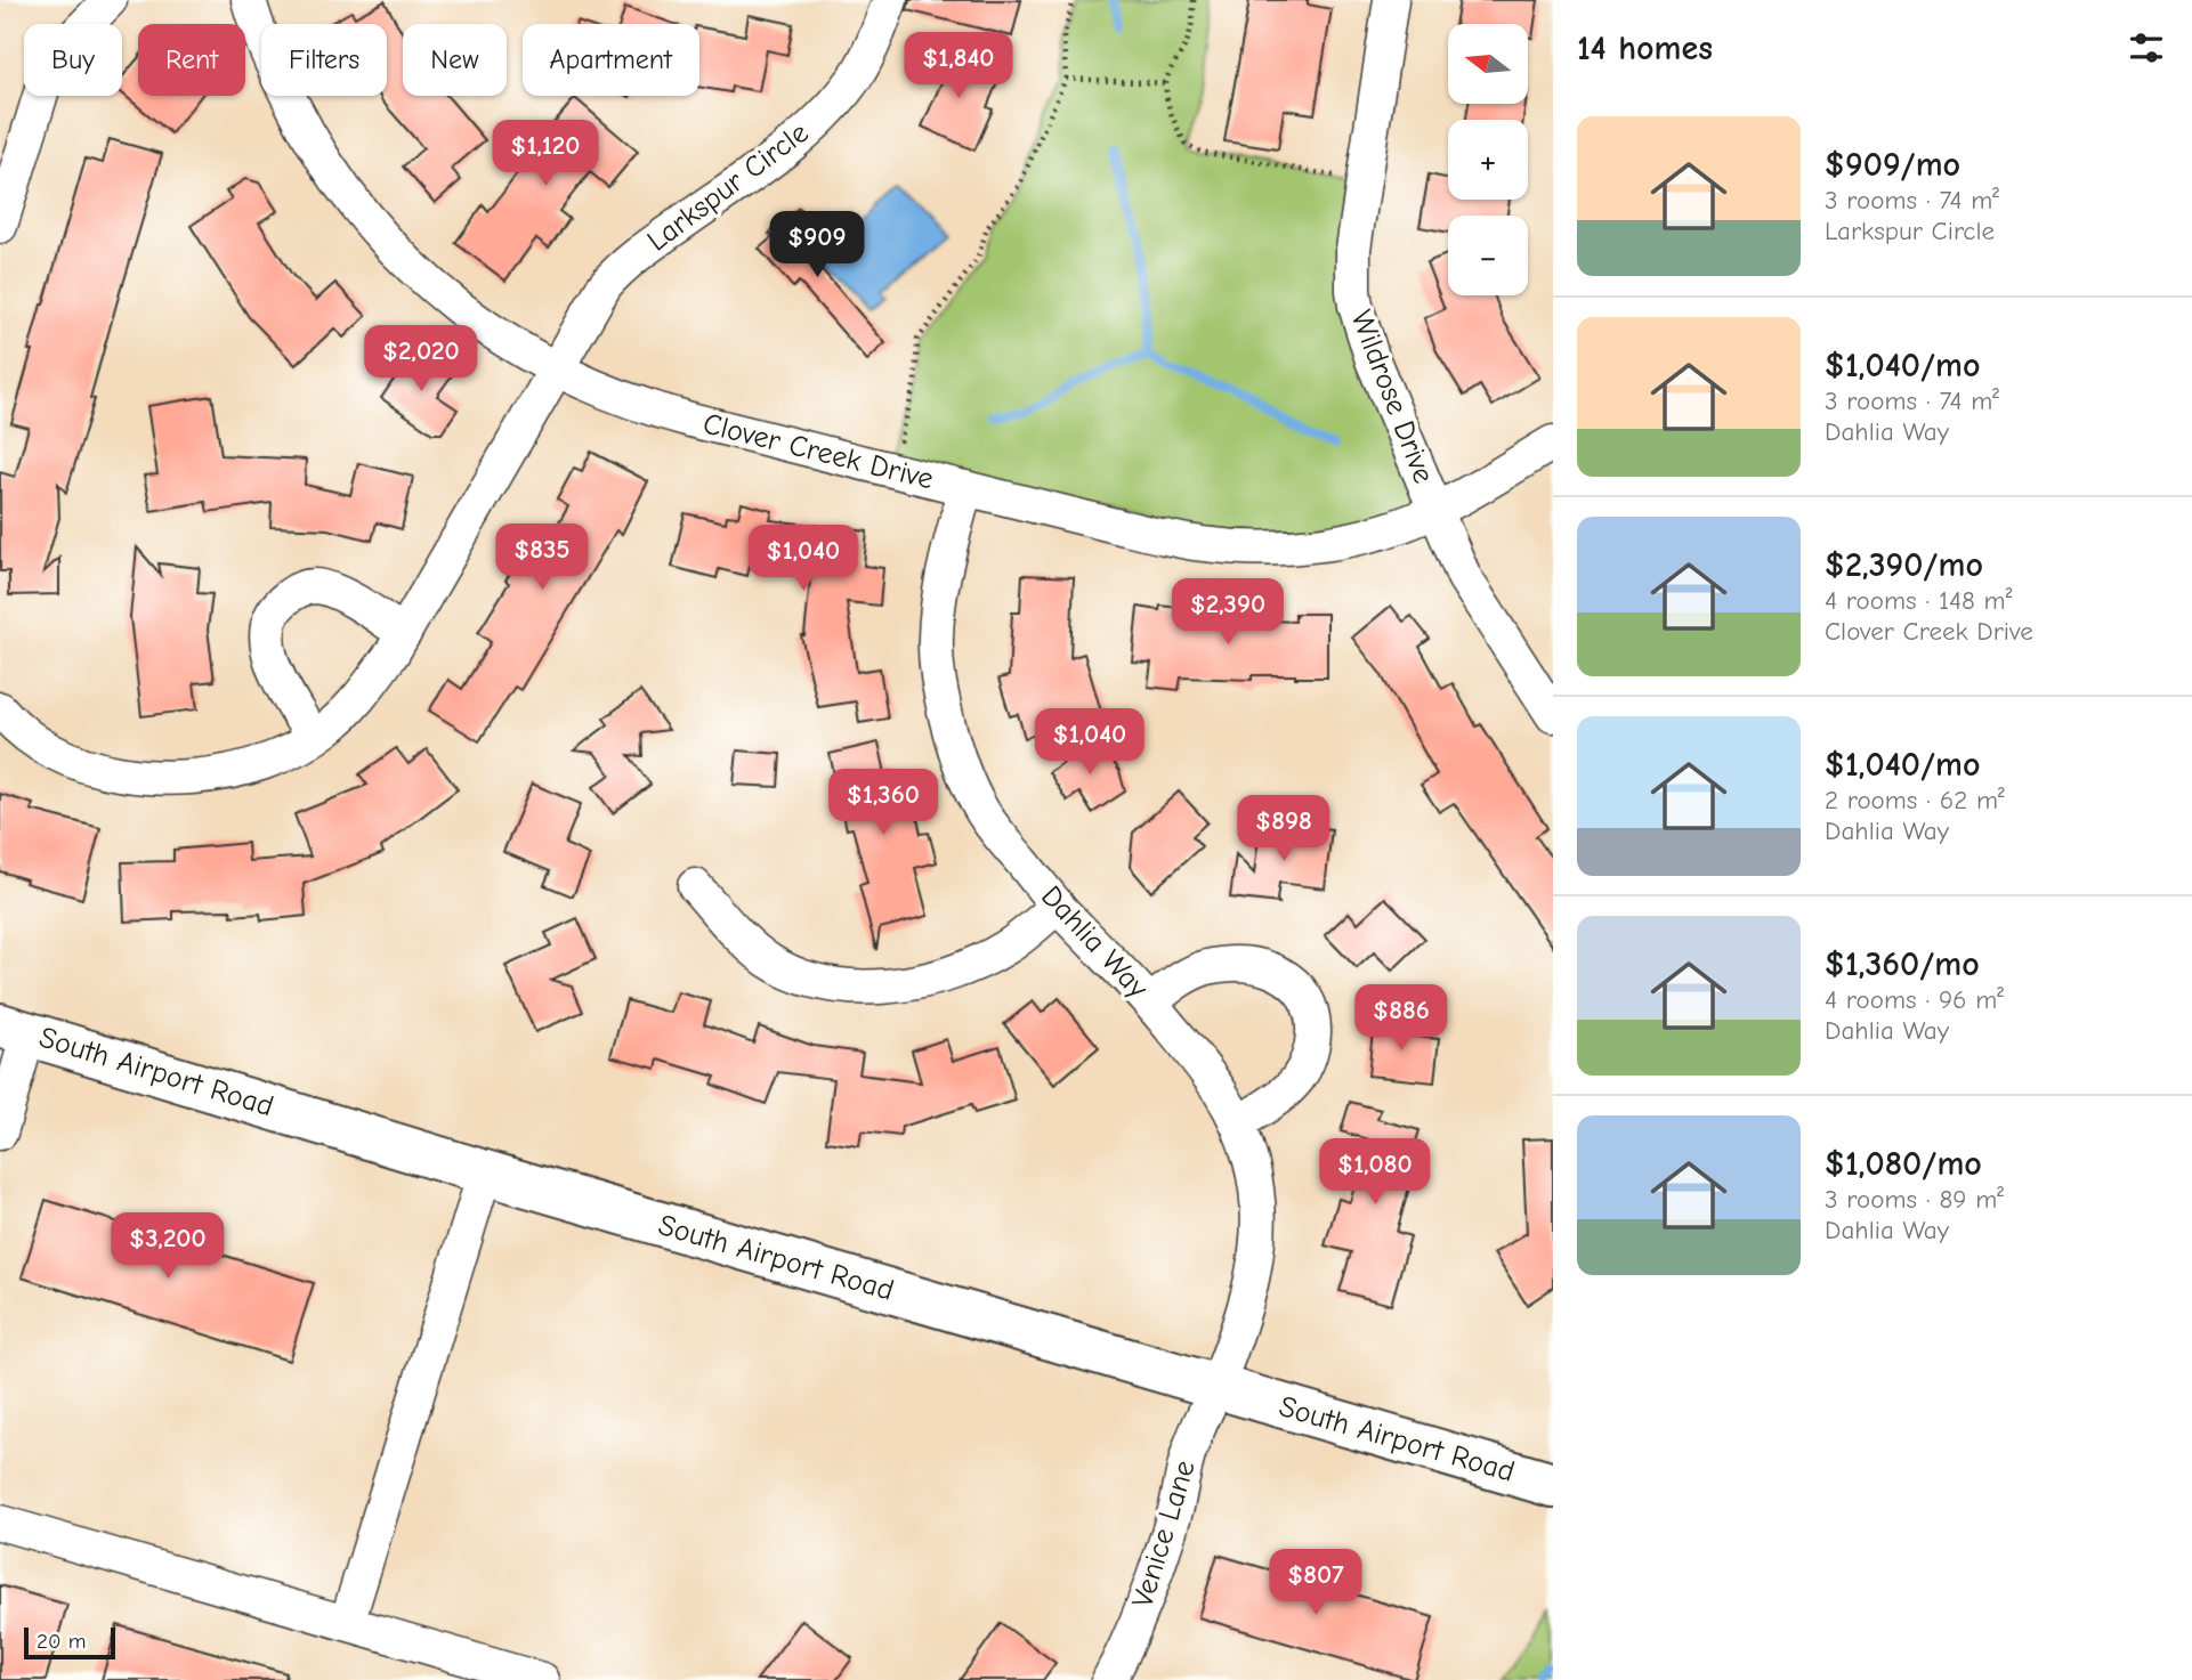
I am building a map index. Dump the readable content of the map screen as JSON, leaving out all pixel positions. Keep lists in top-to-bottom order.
{
  "streets": {
    "main road": ["South Airport Road"],
    "street": [
      "Larkspur Circle",
      "Wildrose Drive",
      "Clover Creek Drive",
      "Dahlia Way",
      "Venice Lane"
    ]
  },
  "crossings": [
    ["Larkspur Circle", "Clover Creek Drive"],
    ["Wildrose Drive", "Clover Creek Drive"],
    ["Clover Creek Drive", "Dahlia Way"],
    ["Dahlia Way", "South Airport Road"],
    ["Dahlia Way", "Venice Lane"],
    ["South Airport Road", "Venice Lane"]
  ],
  "scale_bar": "20 m",
  "north": "left",
  "page": {
    "heading": "14 homes",
    "map_buttons": ["+", "−"],
    "chip": [
      "Buy",
      "Rent",
      "Filters",
      "New",
      "Apartment"
    ],
    "price": [
      "$1,840",
      "$1,120",
      "$909",
      "$2,020",
      "$835",
      "$1,040",
      "$2,390",
      "$1,040",
      "$1,360",
      "$898",
      "$886",
      "$1,080",
      "$3,200",
      "$807"
    ],
    "list": [
      {
        "name": "$909/mo",
        "note": "3 rooms · 74 m² · Larkspur Circle"
      },
      {
        "name": "$1,040/mo",
        "note": "3 rooms · 74 m² · Dahlia Way"
      },
      {
        "name": "$2,390/mo",
        "note": "4 rooms · 148 m² · Clover Creek Drive"
      },
      {
        "name": "$1,040/mo",
        "note": "2 rooms · 62 m² · Dahlia Way"
      },
      {
        "name": "$1,360/mo",
        "note": "4 rooms · 96 m² · Dahlia Way"
      },
      {
        "name": "$1,080/mo",
        "note": "3 rooms · 89 m² · Dahlia Way"
      }
    ],
    "scale": "20 m"
  }
}
